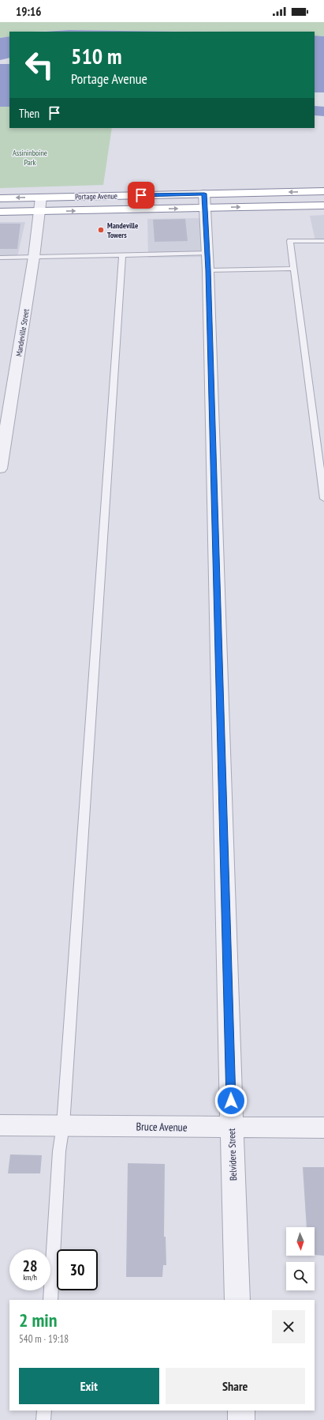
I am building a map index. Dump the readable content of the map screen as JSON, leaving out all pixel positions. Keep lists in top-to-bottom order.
{
  "streets": {
    "highway": ["Portage Avenue"],
    "street": ["Mandeville Street", "Bruce Avenue", "Belvidere Street"]
  },
  "crossings": [
    ["Portage Avenue", "Mandeville Street"],
    ["Portage Avenue", "Belvidere Street"],
    ["Bruce Avenue", "Belvidere Street"]
  ],
  "parks": ["Assininboine Park"],
  "places": ["Mandeville Towers"],
  "north": "bottom",
  "page": {
    "status": "19:16",
    "turn": ["510 m", "Portage Avenue"],
    "then": "Then",
    "speed": "28 km/h",
    "limit": "30",
    "heading": ["2 min", "540 m · 19:18"],
    "buttons": ["Exit", "Share"]
  }
}
